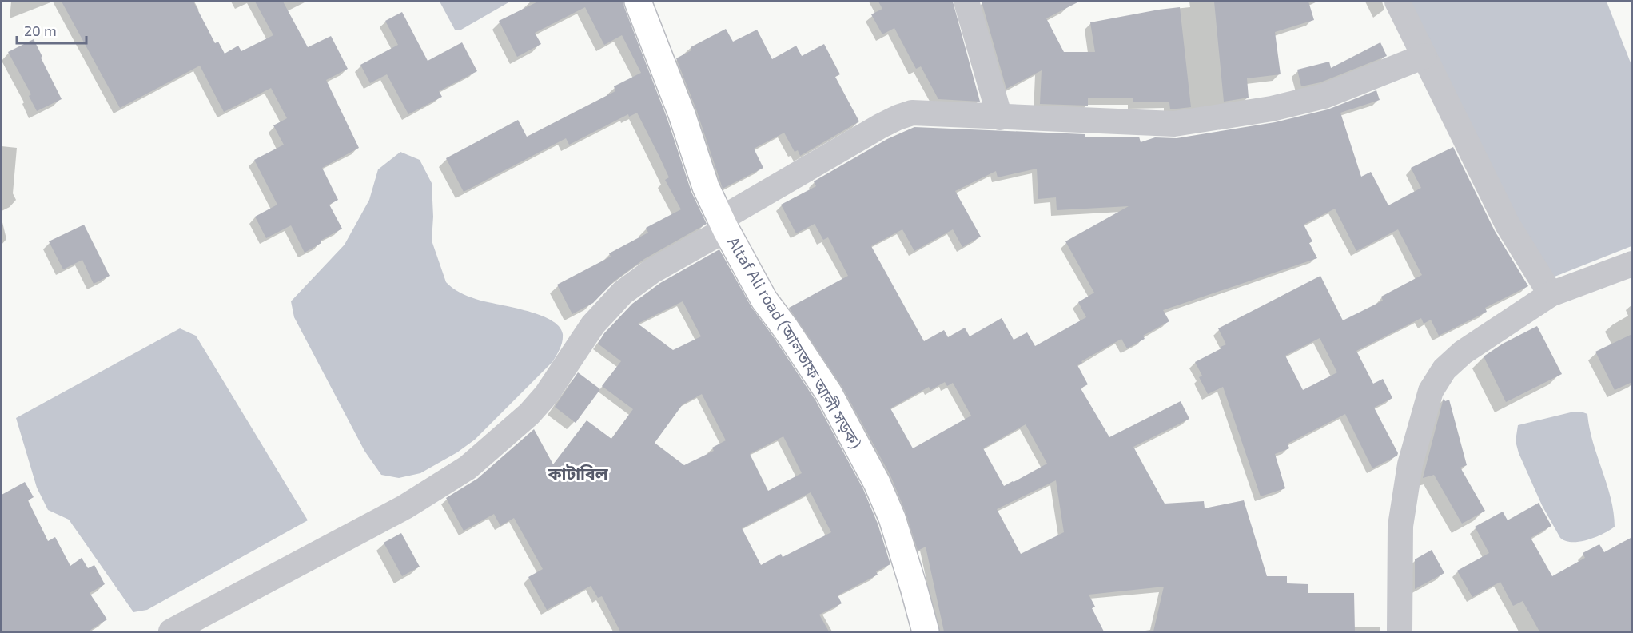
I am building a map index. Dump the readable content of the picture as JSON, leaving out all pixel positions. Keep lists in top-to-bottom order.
{
  "streets": {
    "main road": ["Altaf Ali road (আলতাফ আলী সড়ক)"]
  },
  "districts": ["কাটাবিল"],
  "scale_bar": "20 m"
}
